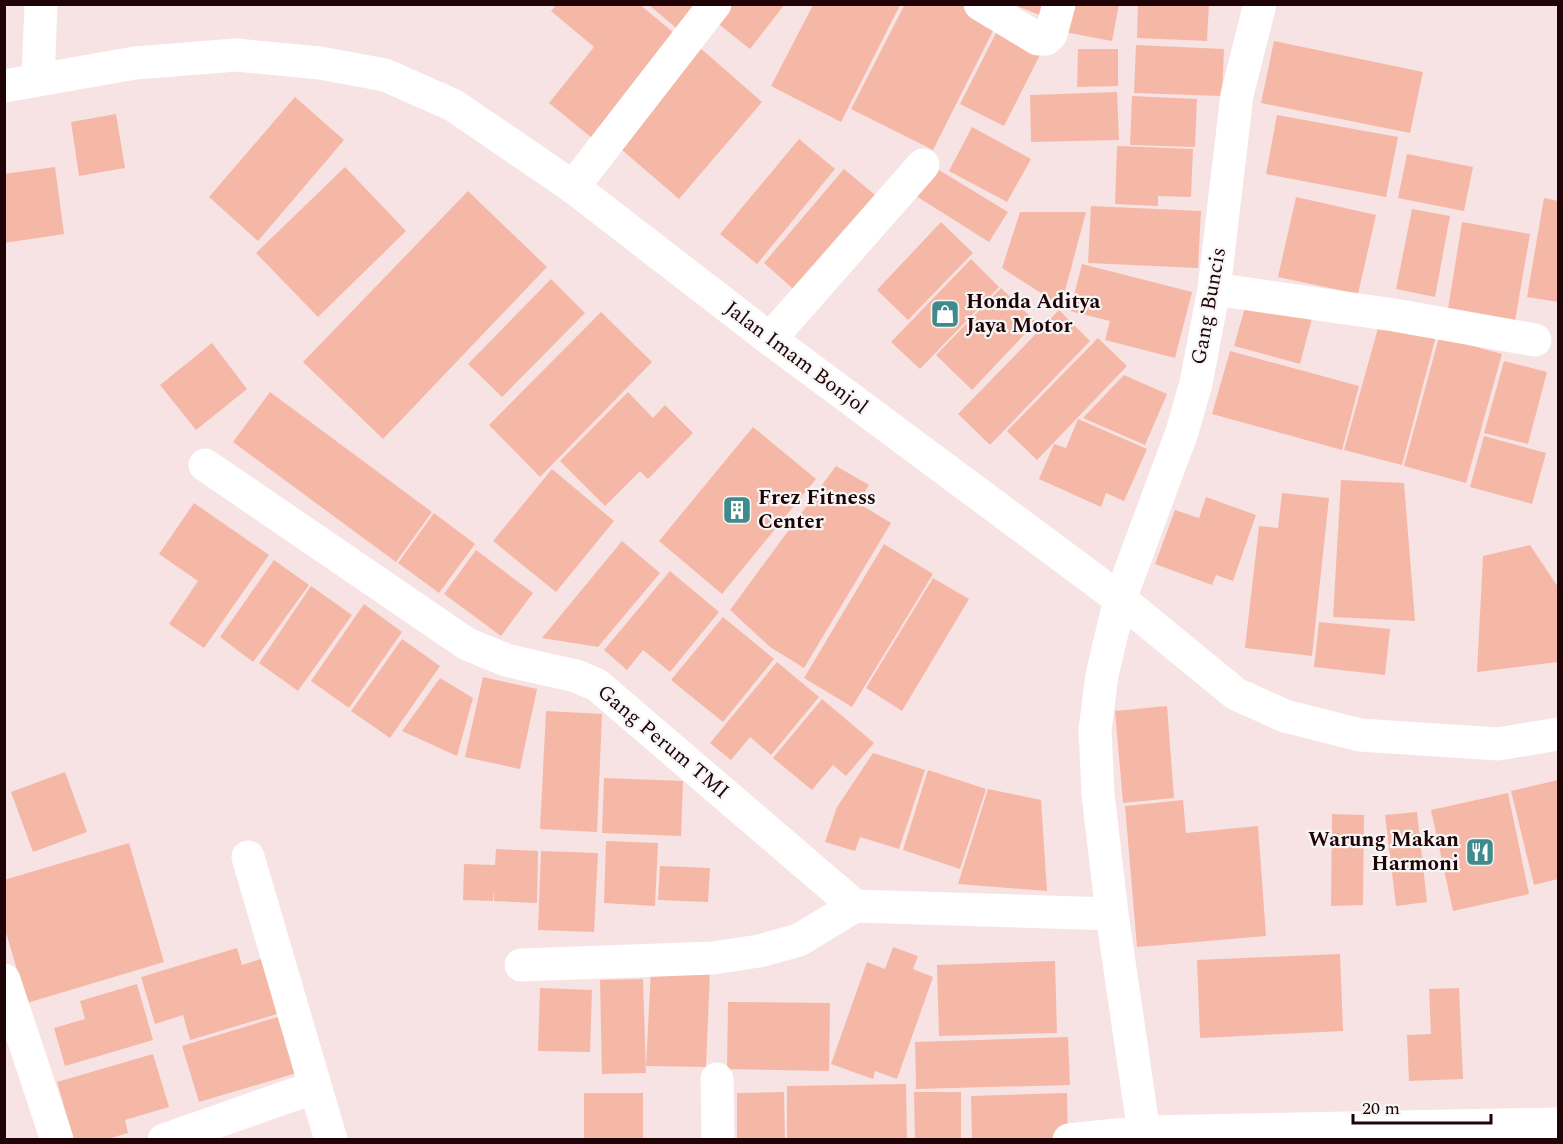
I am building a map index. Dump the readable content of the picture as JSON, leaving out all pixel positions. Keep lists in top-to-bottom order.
{
  "streets": {
    "street": ["Gang Buncis", "Jalan Imam Bonjol", "Gang Perum TMI"]
  },
  "crossings": [
    ["Gang Buncis", "Jalan Imam Bonjol"]
  ],
  "places": {
    "shop": ["Honda Aditya Jaya Motor"],
    "building": ["Frez Fitness Center"],
    "restaurant": ["Warung Makan Harmoni"]
  },
  "scale_bar": "20 m"
}
